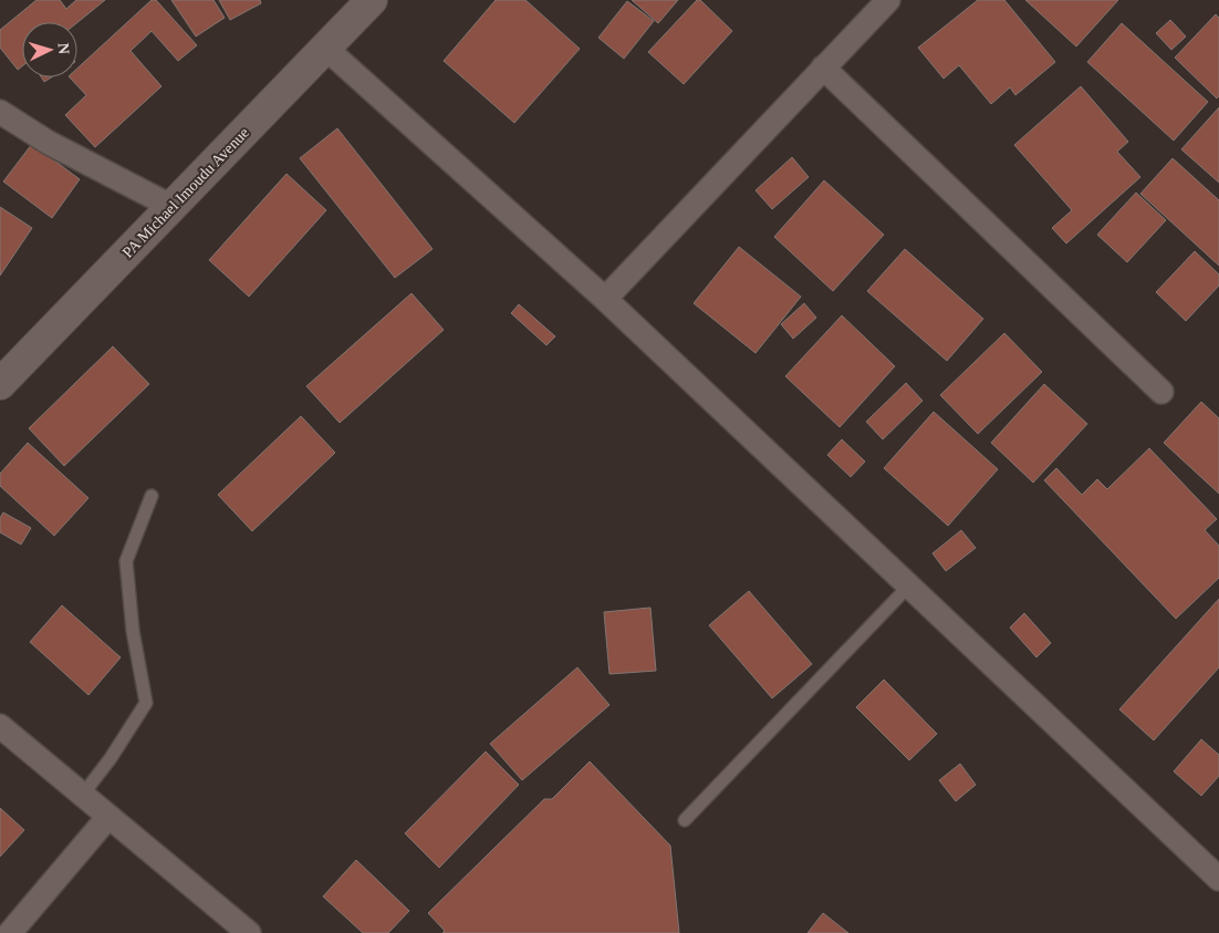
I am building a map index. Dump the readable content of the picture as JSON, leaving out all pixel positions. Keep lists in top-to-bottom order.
{
  "streets": {
    "street": ["PA Michael Imoudu Avenue"]
  },
  "north": "right"
}
